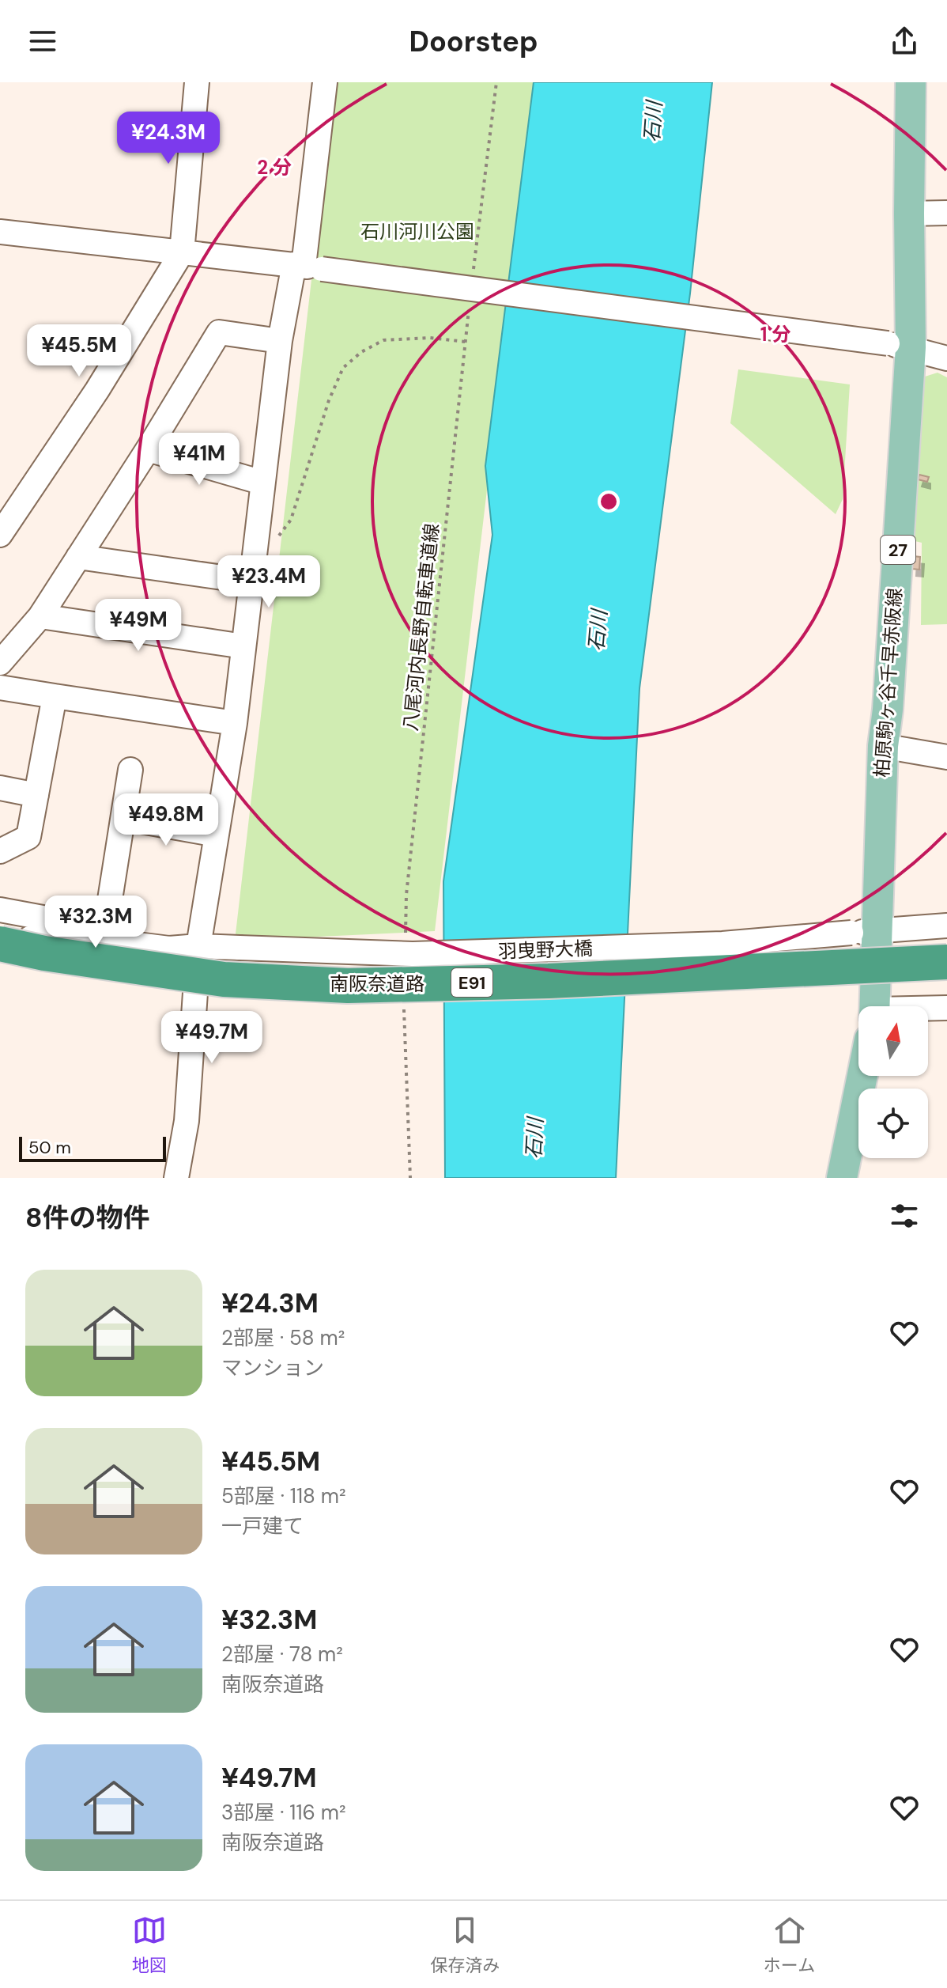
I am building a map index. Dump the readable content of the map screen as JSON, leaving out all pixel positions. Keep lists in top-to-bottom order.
{
  "streets": {
    "highway": ["E91", "南阪奈道路"],
    "main road": ["27", "柏原駒ヶ谷千早赤阪線"],
    "street": ["羽曳野大橋"],
    "path": ["八尾河内長野自転車道線"]
  },
  "crossings": [
    ["柏原駒ヶ谷千早赤阪線", "羽曳野大橋"]
  ],
  "water": ["石川"],
  "parks": ["石川河川公園"],
  "scale_bar": "50 m",
  "north": "top",
  "page": {
    "header": "Doorstep",
    "price": [
      "¥24.3M",
      "¥45.5M",
      "¥41M",
      "¥23.4M",
      "¥49M",
      "¥49.8M",
      "¥32.3M",
      "¥49.7M"
    ],
    "scale": "50 m",
    "heading": "8件の物件",
    "list": [
      {
        "name": "¥24.3M",
        "note": "2部屋 · 58 m² · マンション"
      },
      {
        "name": "¥45.5M",
        "note": "5部屋 · 118 m² · 一戸建て"
      },
      {
        "name": "¥32.3M",
        "note": "2部屋 · 78 m² · 南阪奈道路"
      },
      {
        "name": "¥49.7M",
        "note": "3部屋 · 116 m² · 南阪奈道路"
      }
    ],
    "tabs": ["地図", "保存済み", "ホーム"]
  },
  "rings": ["2 分", "1 分"]
}
